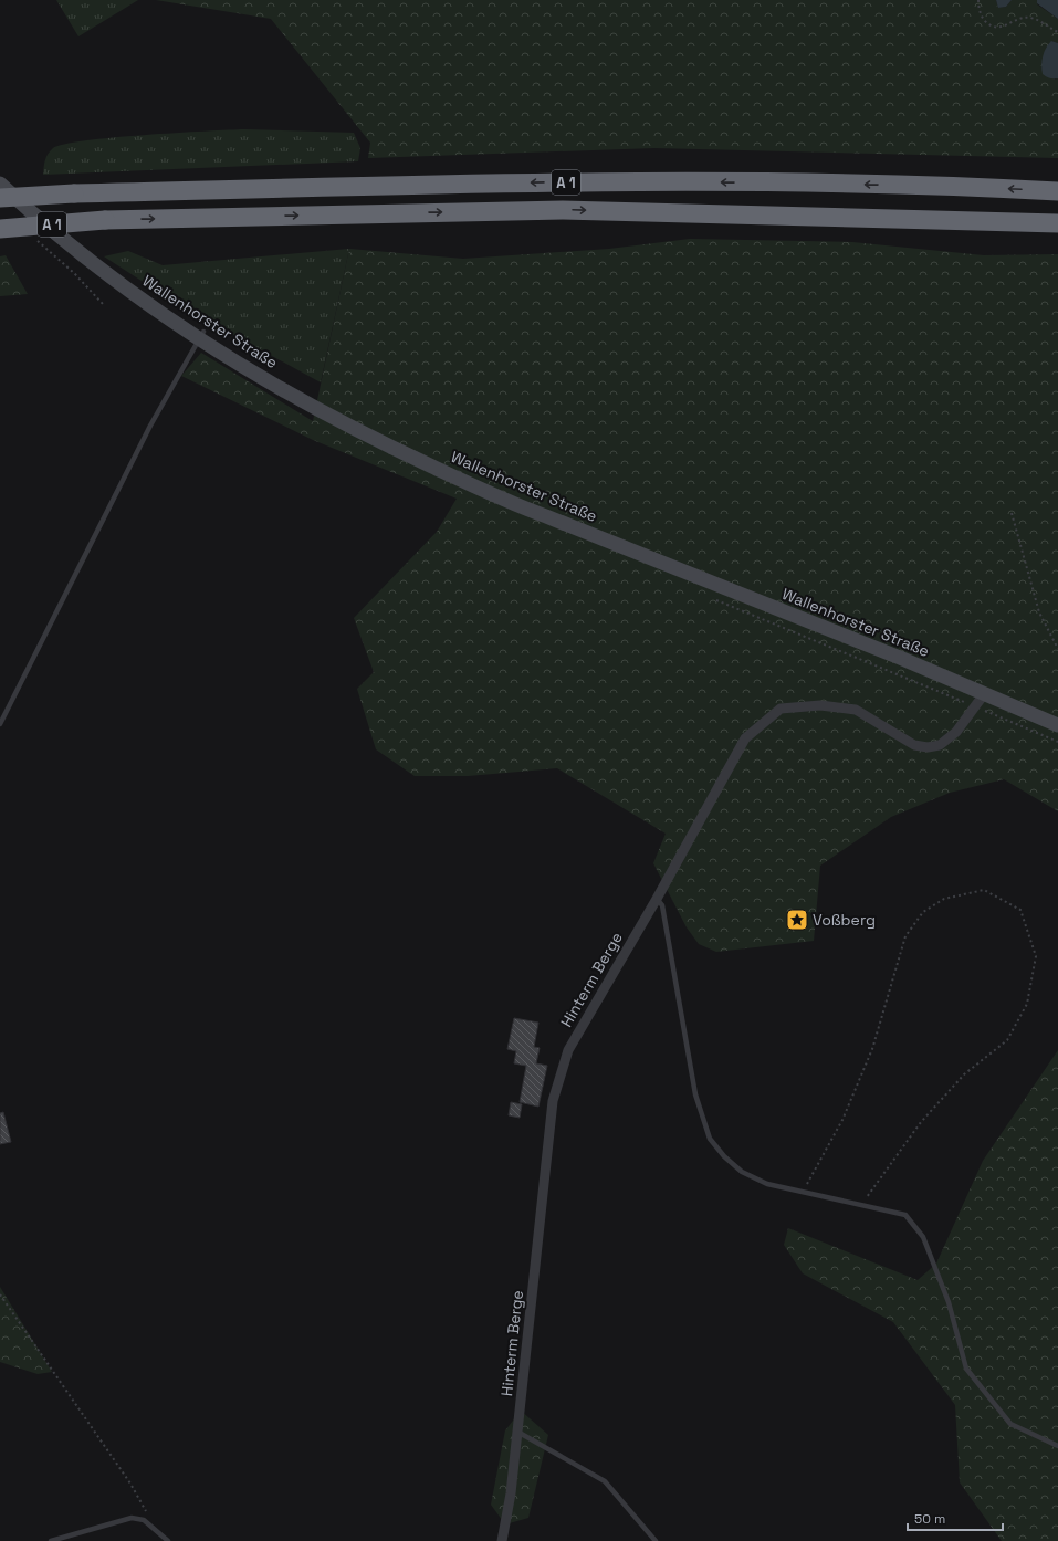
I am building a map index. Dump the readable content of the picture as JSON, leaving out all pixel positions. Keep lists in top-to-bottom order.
{
  "streets": {
    "highway": ["A 1"],
    "main road": ["Wallenhorster Straße"],
    "street": ["Hinterm Berge"]
  },
  "crossings": [
    ["Wallenhorster Straße", "Hinterm Berge"]
  ],
  "places": {
    "place": ["Voßberg"]
  },
  "scale_bar": "50 m"
}
